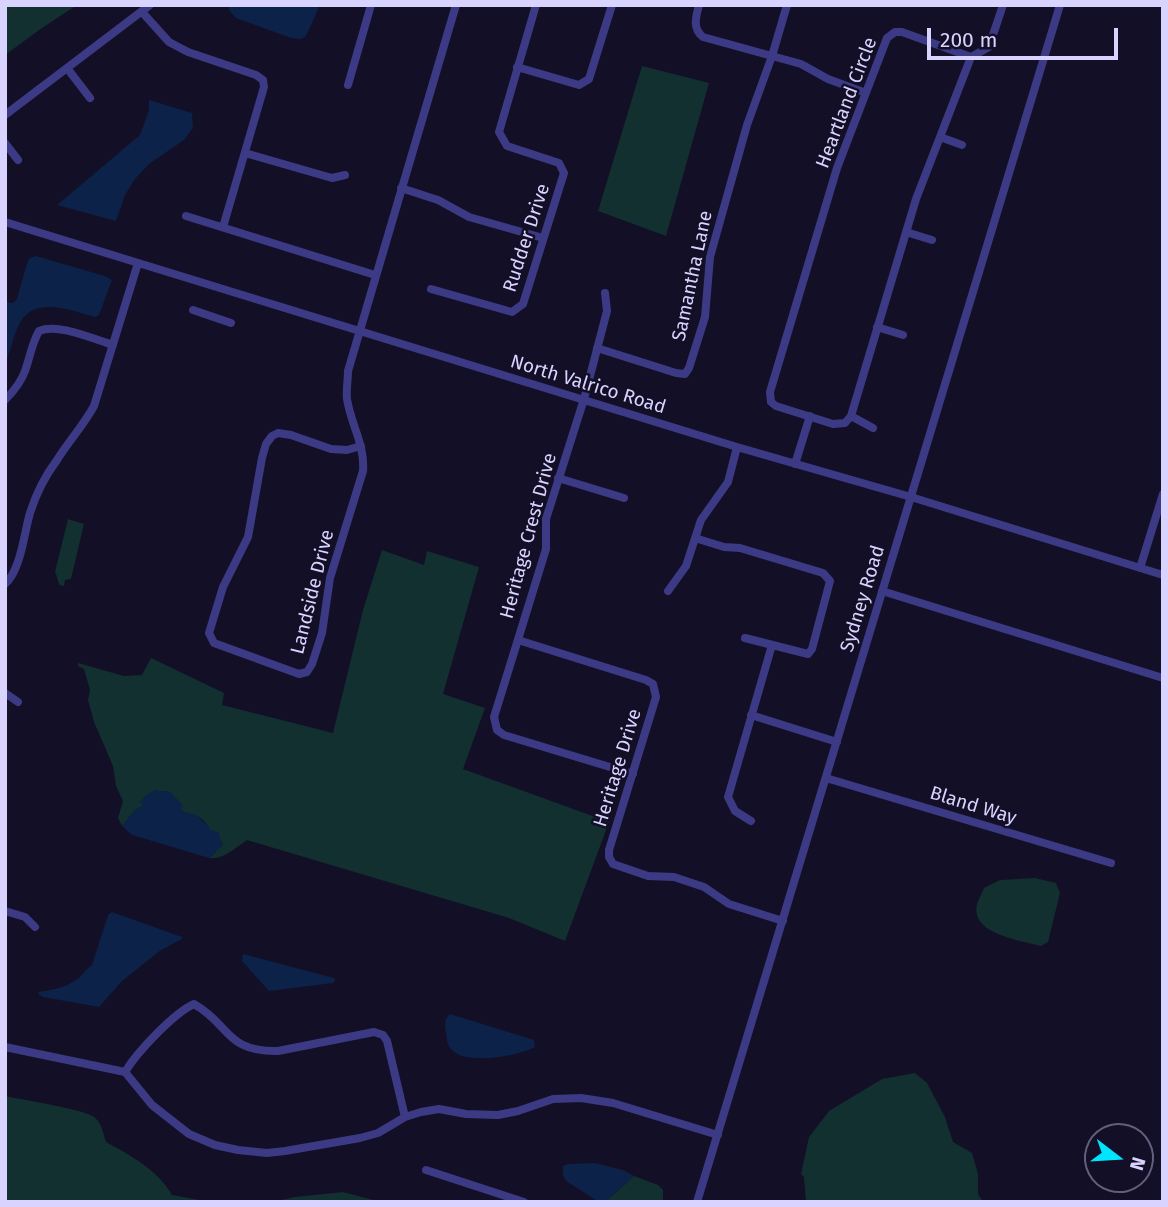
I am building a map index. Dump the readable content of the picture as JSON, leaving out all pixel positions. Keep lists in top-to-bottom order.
{
  "streets": {
    "street": [
      "Heartland Circle",
      "Rudder Drive",
      "Samantha Lane",
      "North Valrico Road",
      "Heritage Crest Drive",
      "Landside Drive",
      "Sydney Road",
      "Heritage Drive",
      "Bland Way"
    ]
  },
  "crossings": [
    ["Samantha Lane", "Heritage Crest Drive"],
    ["North Valrico Road", "Heritage Crest Drive"],
    ["North Valrico Road", "Landside Drive"],
    ["North Valrico Road", "Sydney Road"],
    ["Heritage Crest Drive", "Heritage Drive"],
    ["Sydney Road", "Heritage Drive"],
    ["Sydney Road", "Bland Way"]
  ],
  "scale_bar": "200 m",
  "north": "right"
}
